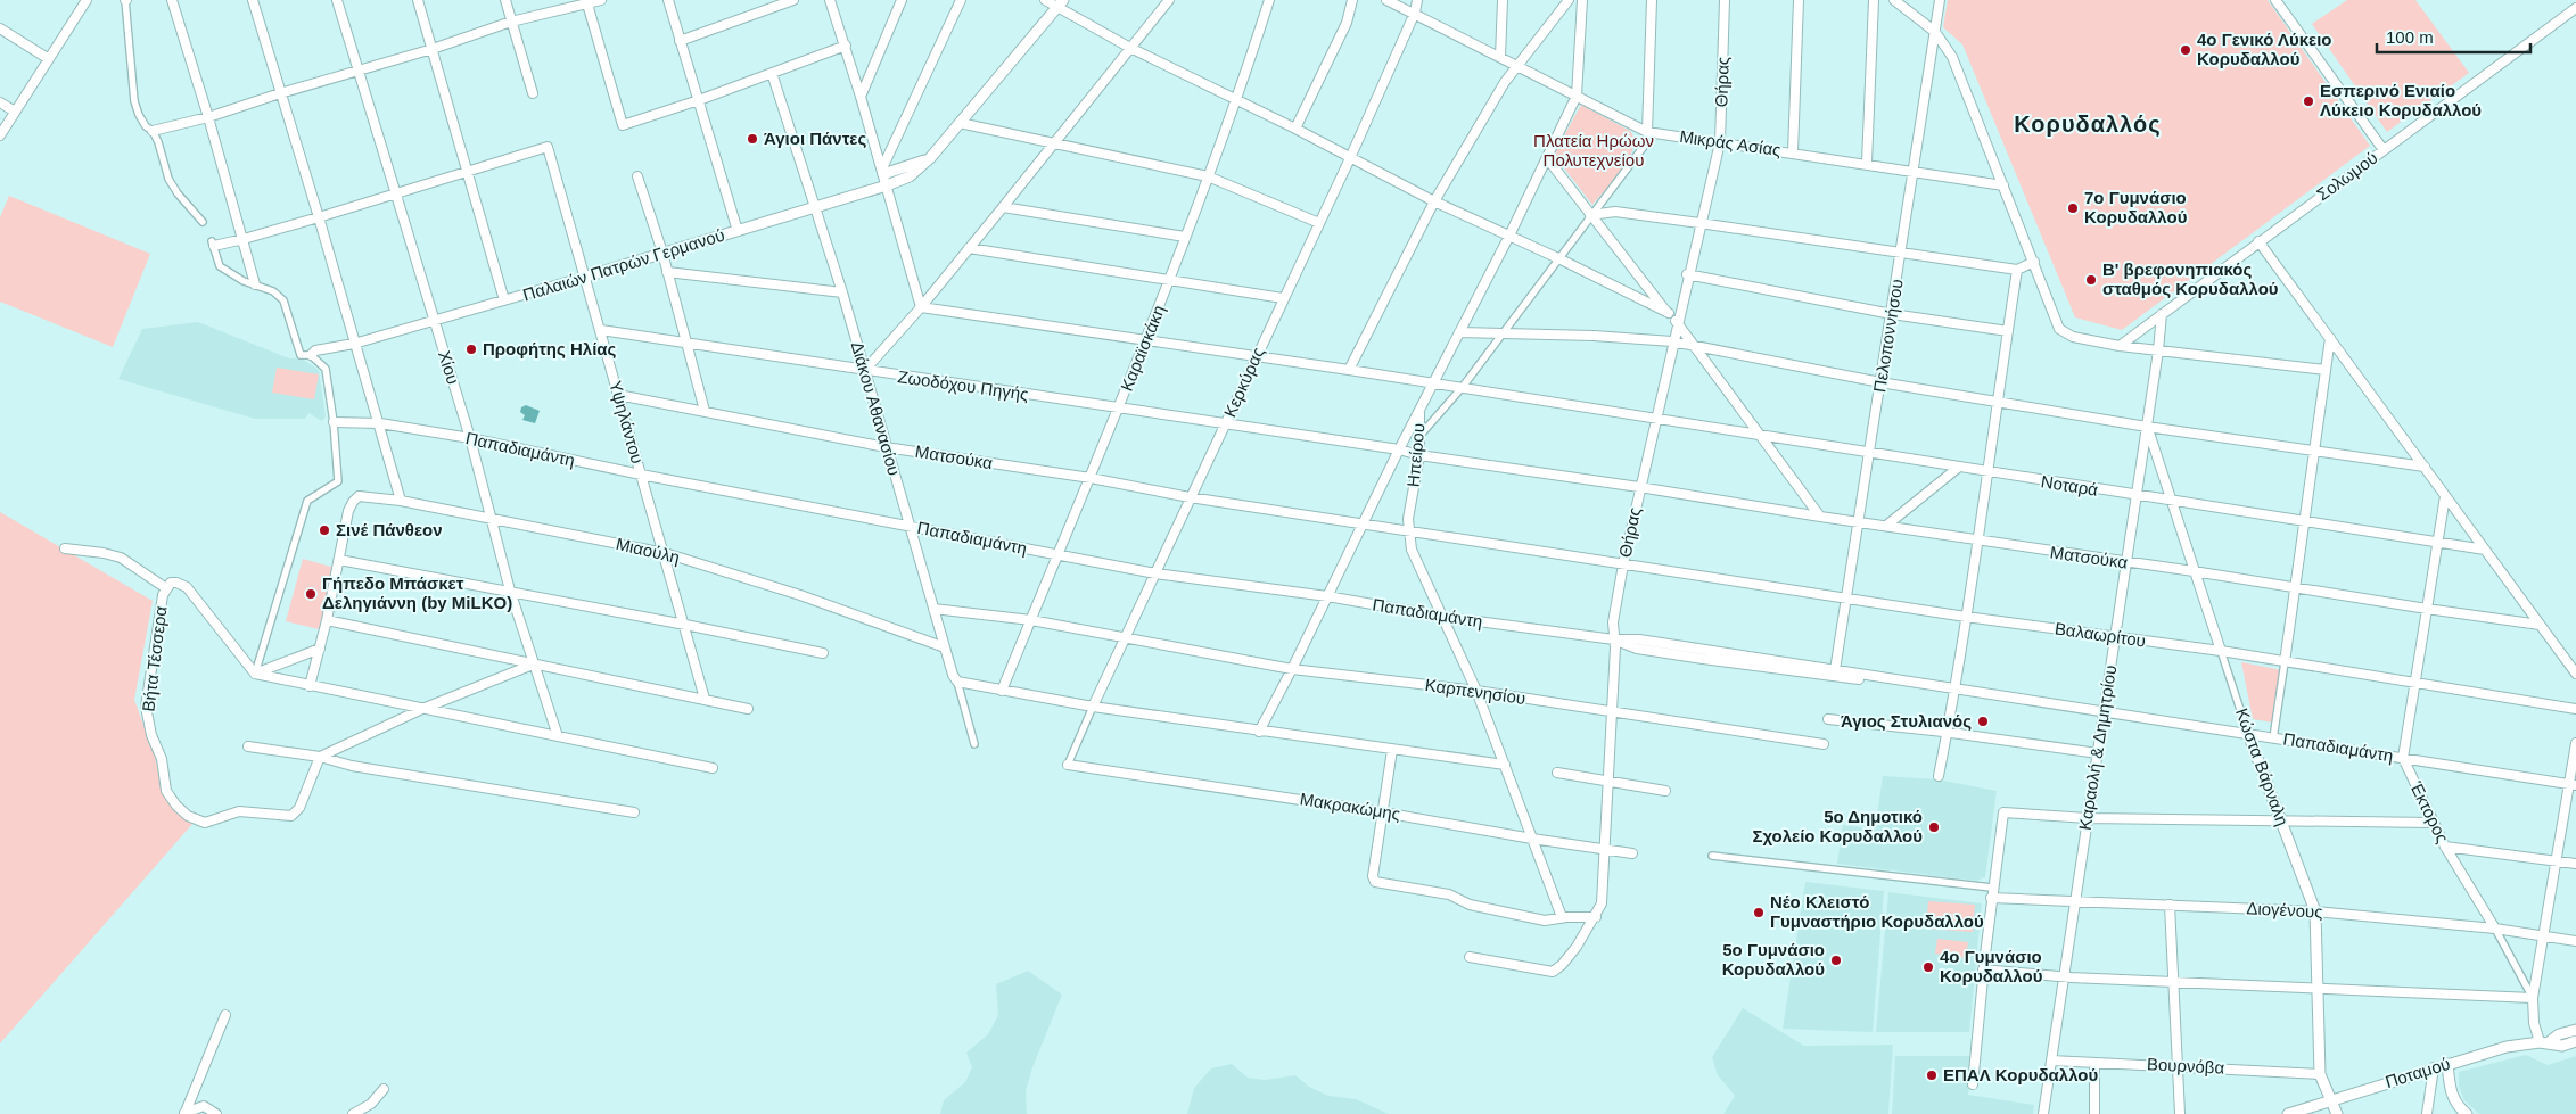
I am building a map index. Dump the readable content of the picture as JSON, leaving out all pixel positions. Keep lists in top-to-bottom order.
{
  "streets": {
    "street": [
      "Θήρας",
      "Μικράς Ασίας",
      "Σολωμού",
      "Παλαιών Πατρών Γερμανού",
      "Πελοποννήσου",
      "Καραϊσκάκη",
      "Χίου",
      "Κερκύρας",
      "Ζωοδόχου Πηγής",
      "Διάκου Αθανασίου",
      "Υψηλάντου",
      "Παπαδιαμάντη",
      "Ηπείρου",
      "Ματσούκα",
      "Νοταρά",
      "Μιαούλη",
      "Βαλαωρίτου",
      "Βήτα Τέσσερα",
      "Καρπενησίου",
      "Καραολή & Δημητρίου",
      "Κώστα Βάρναλη",
      "Μακρακώμης",
      "Έκτορος",
      "Διογένους",
      "Βουρνόβα",
      "Ποταμού"
    ]
  },
  "crossings": [
    ["Θήρας", "Μικράς Ασίας"],
    ["Θήρας", "Παπαδιαμάντη"],
    ["Θήρας", "Ματσούκα"],
    ["Θήρας", "Νοταρά"],
    ["Θήρας", "Βαλαωρίτου"],
    ["Θήρας", "Καρπενησίου"],
    ["Θήρας", "Μακρακώμης"],
    ["Μικράς Ασίας", "Πελοποννήσου"],
    ["Μικράς Ασίας", "Κερκύρας"],
    ["Μικράς Ασίας", "Ηπείρου"],
    ["Σολωμού", "Καραολή & Δημητρίου"],
    ["Παλαιών Πατρών Γερμανού", "Χίου"],
    ["Παλαιών Πατρών Γερμανού", "Διάκου Αθανασίου"],
    ["Παλαιών Πατρών Γερμανού", "Υψηλάντου"],
    ["Πελοποννήσου", "Παπαδιαμάντη"],
    ["Πελοποννήσου", "Ματσούκα"],
    ["Πελοποννήσου", "Νοταρά"],
    ["Πελοποννήσου", "Βαλαωρίτου"],
    ["Καραϊσκάκη", "Ζωοδόχου Πηγής"],
    ["Καραϊσκάκη", "Παπαδιαμάντη"],
    ["Καραϊσκάκη", "Ματσούκα"],
    ["Καραϊσκάκη", "Νοταρά"],
    ["Καραϊσκάκη", "Καρπενησίου"],
    ["Χίου", "Παπαδιαμάντη"],
    ["Χίου", "Μιαούλη"],
    ["Κερκύρας", "Ζωοδόχου Πηγής"],
    ["Κερκύρας", "Παπαδιαμάντη"],
    ["Κερκύρας", "Ματσούκα"],
    ["Κερκύρας", "Νοταρά"],
    ["Κερκύρας", "Καρπενησίου"],
    ["Κερκύρας", "Μακρακώμης"],
    ["Ζωοδόχου Πηγής", "Διάκου Αθανασίου"],
    ["Ζωοδόχου Πηγής", "Υψηλάντου"],
    ["Ζωοδόχου Πηγής", "Ηπείρου"],
    ["Ζωοδόχου Πηγής", "Ματσούκα"],
    ["Διάκου Αθανασίου", "Παπαδιαμάντη"],
    ["Διάκου Αθανασίου", "Ματσούκα"],
    ["Διάκου Αθανασίου", "Μιαούλη"],
    ["Διάκου Αθανασίου", "Καρπενησίου"],
    ["Υψηλάντου", "Παπαδιαμάντη"],
    ["Υψηλάντου", "Ματσούκα"],
    ["Υψηλάντου", "Μιαούλη"],
    ["Παπαδιαμάντη", "Ηπείρου"],
    ["Παπαδιαμάντη", "Καραολή & Δημητρίου"],
    ["Παπαδιαμάντη", "Κώστα Βάρναλη"],
    ["Παπαδιαμάντη", "Έκτορος"],
    ["Ηπείρου", "Ματσούκα"],
    ["Ηπείρου", "Νοταρά"],
    ["Ηπείρου", "Βαλαωρίτου"],
    ["Ηπείρου", "Καρπενησίου"],
    ["Ηπείρου", "Μακρακώμης"],
    ["Ματσούκα", "Βαλαωρίτου"],
    ["Ματσούκα", "Καραολή & Δημητρίου"],
    ["Ματσούκα", "Κώστα Βάρναλη"],
    ["Νοταρά", "Καραολή & Δημητρίου"],
    ["Νοταρά", "Κώστα Βάρναλη"],
    ["Βαλαωρίτου", "Καραολή & Δημητρίου"],
    ["Βαλαωρίτου", "Κώστα Βάρναλη"],
    ["Καραολή & Δημητρίου", "Κώστα Βάρναλη"],
    ["Καραολή & Δημητρίου", "Διογένους"],
    ["Καραολή & Δημητρίου", "Βουρνόβα"],
    ["Κώστα Βάρναλη", "Διογένους"],
    ["Κώστα Βάρναλη", "Βουρνόβα"],
    ["Κώστα Βάρναλη", "Ποταμού"],
    ["Έκτορος", "Διογένους"],
    ["Έκτορος", "Ποταμού"]
  ],
  "districts": ["Κορυδαλλός"],
  "parks": ["Πλατεία Ηρώων Πολυτεχνείου"],
  "places": [
    "4ο Γενικό Λύκειο Κορυδαλλού",
    "Εσπερινό Ενιαίο Λύκειο Κορυδαλλού",
    "Άγιοι Πάντες",
    "7ο Γυμνάσιο Κορυδαλλού",
    "Β' βρεφονηπιακός σταθμός Κορυδαλλού",
    "Προφήτης Ηλίας",
    "Σινέ Πάνθεον",
    "Γήπεδο Μπάσκετ Δεληγιάννη (by MiLKO)",
    "Άγιος Στυλιανός",
    "5ο Δημοτικό Σχολείο Κορυδαλλού",
    "Νέο Κλειστό Γυμναστήριο Κορυδαλλού",
    "5ο Γυμνάσιο Κορυδαλλού",
    "4ο Γυμνάσιο Κορυδαλλού",
    "ΕΠΑΛ Κορυδαλλού"
  ],
  "scale_bar": "100 m"
}
